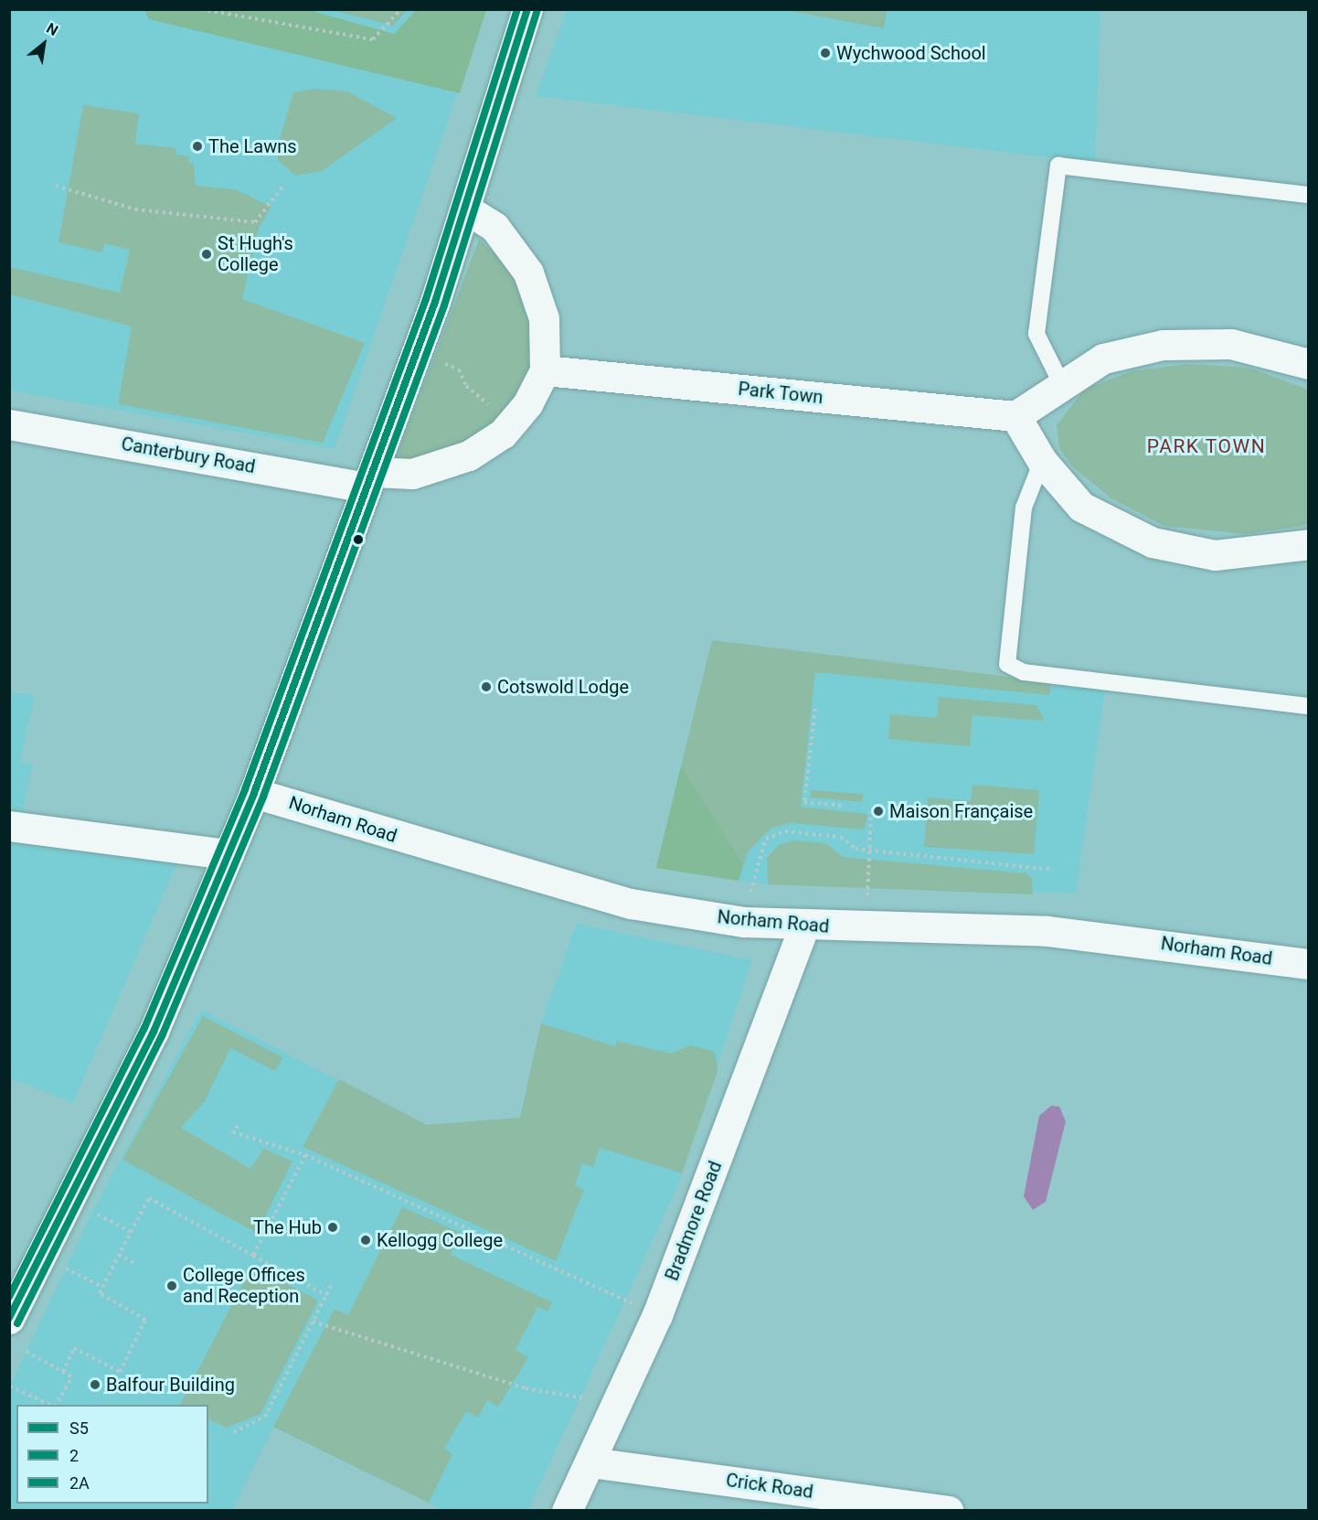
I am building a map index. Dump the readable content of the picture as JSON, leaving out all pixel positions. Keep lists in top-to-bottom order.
{
  "streets": {
    "street": [
      "Park Town",
      "Canterbury Road",
      "Norham Road",
      "Bradmore Road",
      "Crick Road"
    ]
  },
  "crossings": [
    ["Norham Road", "Bradmore Road"],
    ["Bradmore Road", "Crick Road"]
  ],
  "districts": ["PARK TOWN"],
  "places": [
    "Wychwood School",
    "The Lawns",
    "St Hugh's College",
    "Cotswold Lodge",
    "Maison Française",
    "The Hub",
    "Kellogg College",
    "College Offices and Reception",
    "Balfour Building"
  ],
  "lines": ["transit line S5", "transit line 2A", "transit line 2"],
  "legend": ["S5", "2", "2A"],
  "north": "top right"
}
